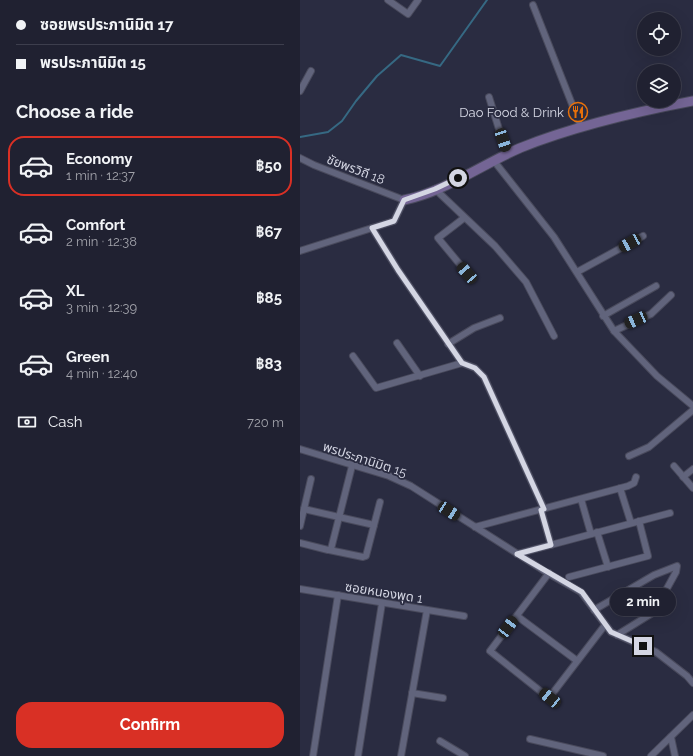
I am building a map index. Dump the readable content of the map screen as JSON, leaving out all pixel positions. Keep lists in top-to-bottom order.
{
  "streets": {
    "street": ["ชัยพรวิถี 18", "พรประภานิมิต 15", "ซอยหนองพุด 1"]
  },
  "places": {
    "restaurant": ["Dao Food & Drink"]
  },
  "page": {
    "banner": ["ซอยพรประภานิมิต 17", "พรประภานิมิต 15"],
    "heading": "Choose a ride",
    "list": [
      {
        "name": "Economy",
        "note": "1 min · 12:37",
        "value": "฿50"
      },
      {
        "name": "Comfort",
        "note": "2 min · 12:38",
        "value": "฿67"
      },
      {
        "name": "XL",
        "note": "3 min · 12:39",
        "value": "฿85"
      },
      {
        "name": "Green",
        "note": "4 min · 12:40",
        "value": "฿83"
      }
    ],
    "pay": ["Cash", "720 m"],
    "bubble": "2 min",
    "buttons": "Confirm"
  }
}
